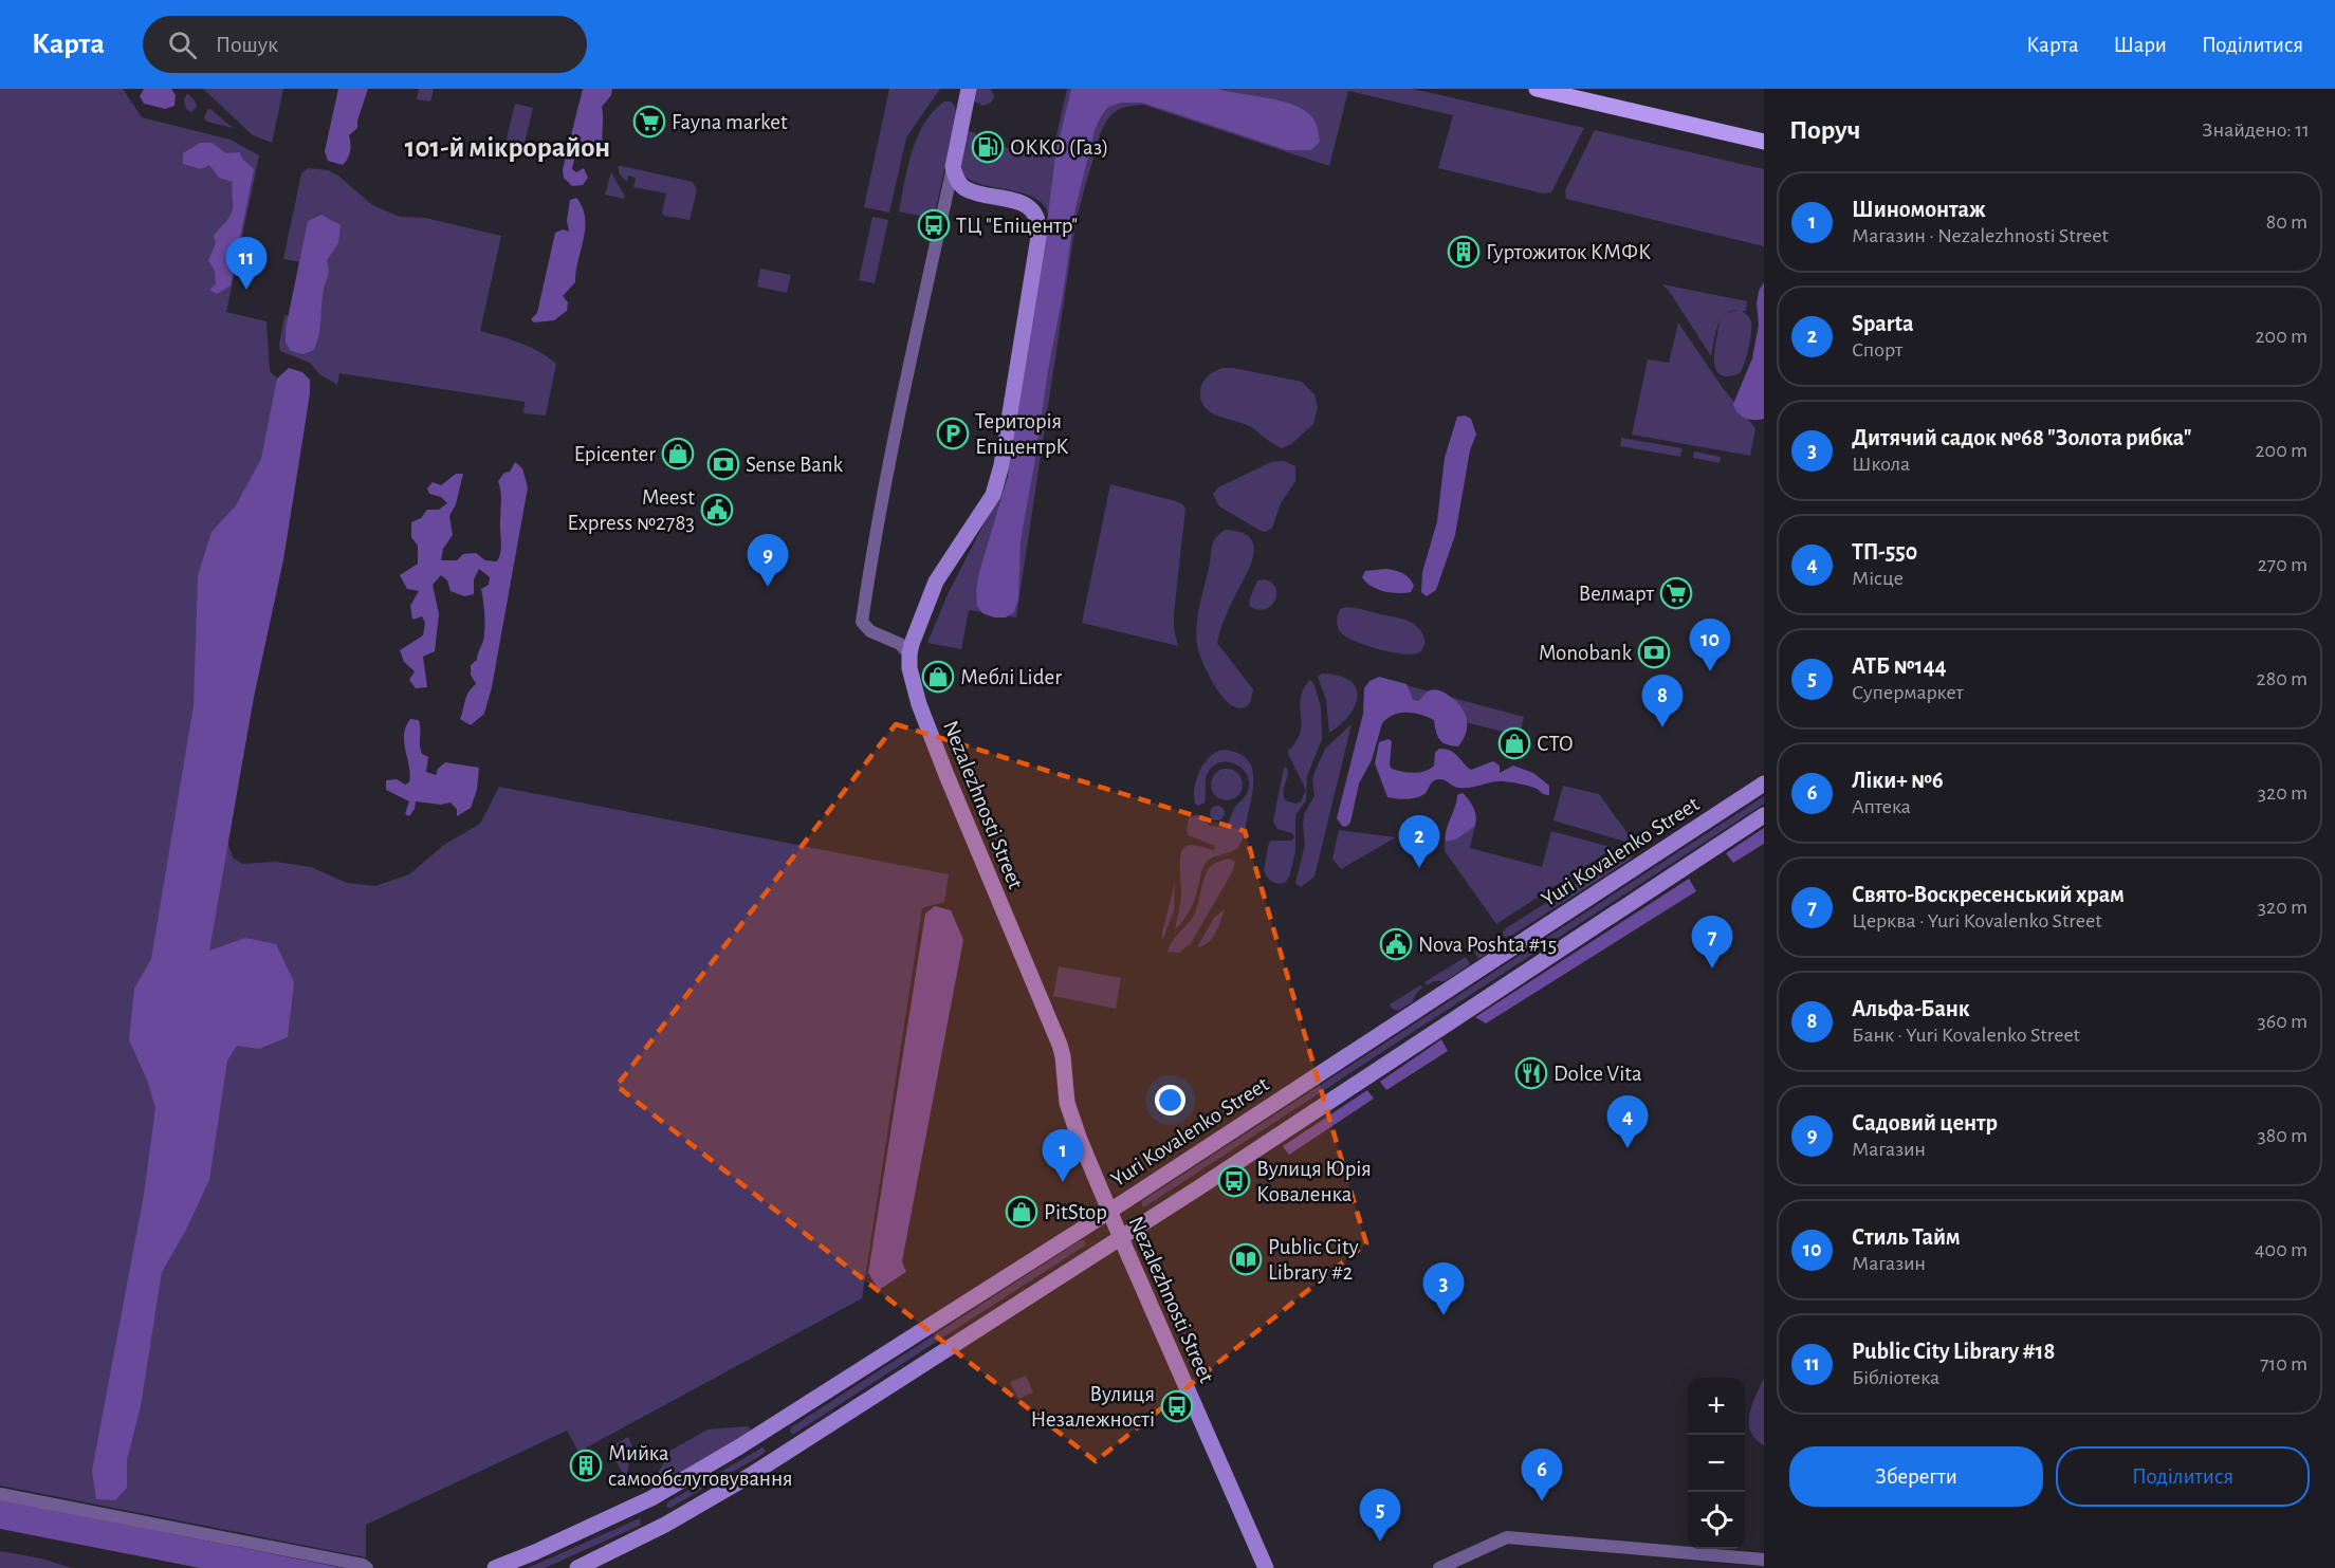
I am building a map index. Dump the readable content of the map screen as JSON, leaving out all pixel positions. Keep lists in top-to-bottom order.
{
  "streets": {
    "street": ["Nezalezhnosti Street", "Yuri Kovalenko Street"]
  },
  "crossings": [
    ["Nezalezhnosti Street", "Yuri Kovalenko Street"]
  ],
  "districts": ["101-й мікрорайон"],
  "places": {
    "supermarket": ["Fayna market", "Велмарт"],
    "fuel station": ["ОККО (Газ)"],
    "bus stop": ["ТЦ \"Епіцентр\"", "Вулиця Юрія Коваленка", "Вулиця Незалежності"],
    "building": ["Гуртожиток КМФК", "Мийка самообслуговування"],
    "parking": ["Територія ЕпіцентрК"],
    "shop": [
      "Epicenter",
      "Меблі Lider",
      "СТО",
      "PitStop"
    ],
    "bank": ["Sense Bank", "Monobank"],
    "public building": ["Meest Express №2783", "Nova Poshta #15"],
    "restaurant": ["Dolce Vita"],
    "library": ["Public City Library #2"]
  },
  "page": {
    "header": "Карта",
    "search": "Пошук",
    "nav": ["Карта", "Шари", "Поділитися"],
    "heading": ["Поруч", "Знайдено: 11"],
    "list": [
      {
        "mark": "1",
        "name": "Шиномонтаж",
        "note": "Магазин · Nezalezhnosti Street",
        "value": "80 m"
      },
      {
        "mark": "2",
        "name": "Sparta",
        "note": "Спорт",
        "value": "200 m"
      },
      {
        "mark": "3",
        "name": "Дитячий садок №68 \"Золота рибка\"",
        "note": "Школа",
        "value": "200 m"
      },
      {
        "mark": "4",
        "name": "ТП-550",
        "note": "Місце",
        "value": "270 m"
      },
      {
        "mark": "5",
        "name": "АТБ №144",
        "note": "Супермаркет",
        "value": "280 m"
      },
      {
        "mark": "6",
        "name": "Ліки+ №6",
        "note": "Аптека",
        "value": "320 m"
      },
      {
        "mark": "7",
        "name": "Свято-Воскресенський храм",
        "note": "Церква · Yuri Kovalenko Street",
        "value": "320 m"
      },
      {
        "mark": "8",
        "name": "Альфа-Банк",
        "note": "Банк · Yuri Kovalenko Street",
        "value": "360 m"
      },
      {
        "mark": "9",
        "name": "Садовий центр",
        "note": "Магазин",
        "value": "380 m"
      },
      {
        "mark": "10",
        "name": "Стиль Тайм",
        "note": "Магазин",
        "value": "400 m"
      },
      {
        "mark": "11",
        "name": "Public City Library #18",
        "note": "Бібліотека",
        "value": "710 m"
      }
    ],
    "pins": [
      "11",
      "9",
      "10",
      "8",
      "2",
      "7",
      "4",
      "1",
      "3",
      "6",
      "5"
    ],
    "map_buttons": ["+", "−"],
    "buttons": ["Зберегти", "Поділитися"]
  }
}
